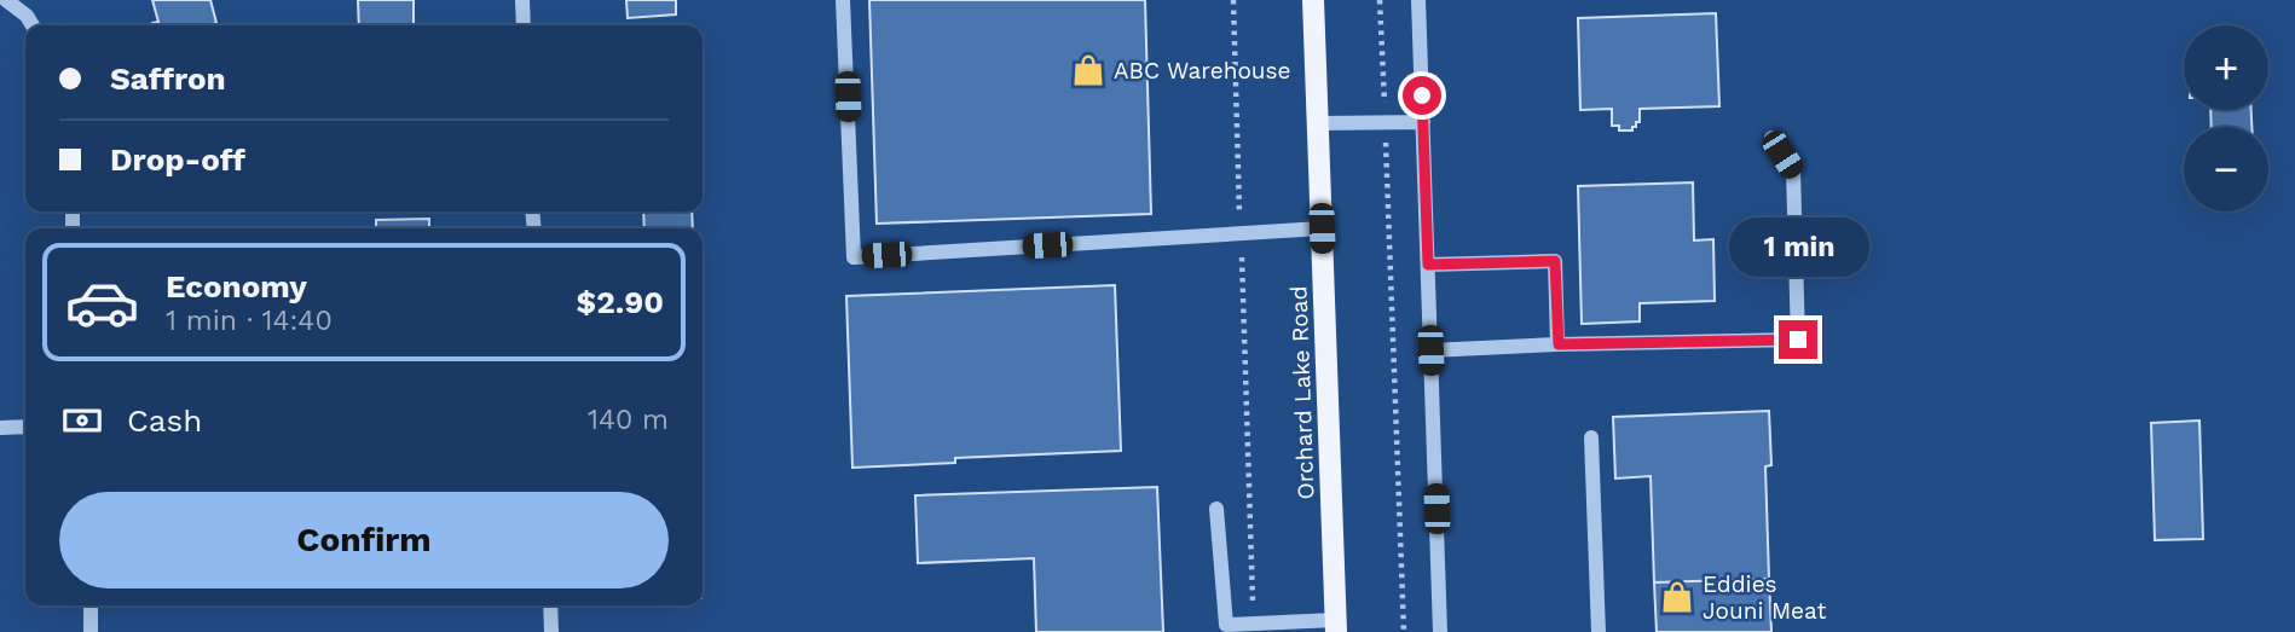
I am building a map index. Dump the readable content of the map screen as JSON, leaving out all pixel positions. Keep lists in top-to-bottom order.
{
  "streets": {
    "main road": ["Orchard Lake Road"]
  },
  "places": {
    "shop": ["ABC Warehouse", "Eddies Jouni Meat"]
  },
  "page": {
    "map_buttons": ["+", "−"],
    "banner": ["Saffron", "Drop-off"],
    "bubble": "1 min",
    "list": [
      {
        "name": "Economy",
        "note": "1 min · 14:40",
        "value": "$2.90"
      }
    ],
    "pay": ["Cash", "140 m"],
    "buttons": "Confirm"
  }
}
